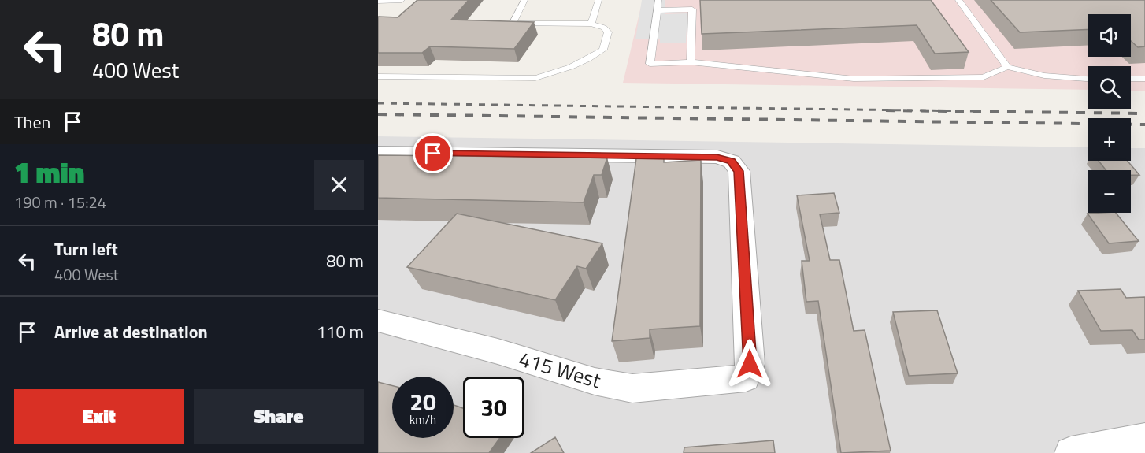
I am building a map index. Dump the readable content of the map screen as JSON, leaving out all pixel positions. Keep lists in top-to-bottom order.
{
  "streets": {
    "street": ["415 West"]
  },
  "page": {
    "turn": ["80 m", "400 West"],
    "map_buttons": ["+", "−"],
    "then": "Then",
    "heading": ["1 min", "190 m · 15:24"],
    "list": [
      {
        "name": "Turn left",
        "note": "400 West",
        "value": "80 m"
      },
      {
        "name": "Arrive at destination",
        "value": "110 m"
      }
    ],
    "speed": "20 km/h",
    "limit": "30",
    "buttons": ["Exit", "Share"]
  }
}
